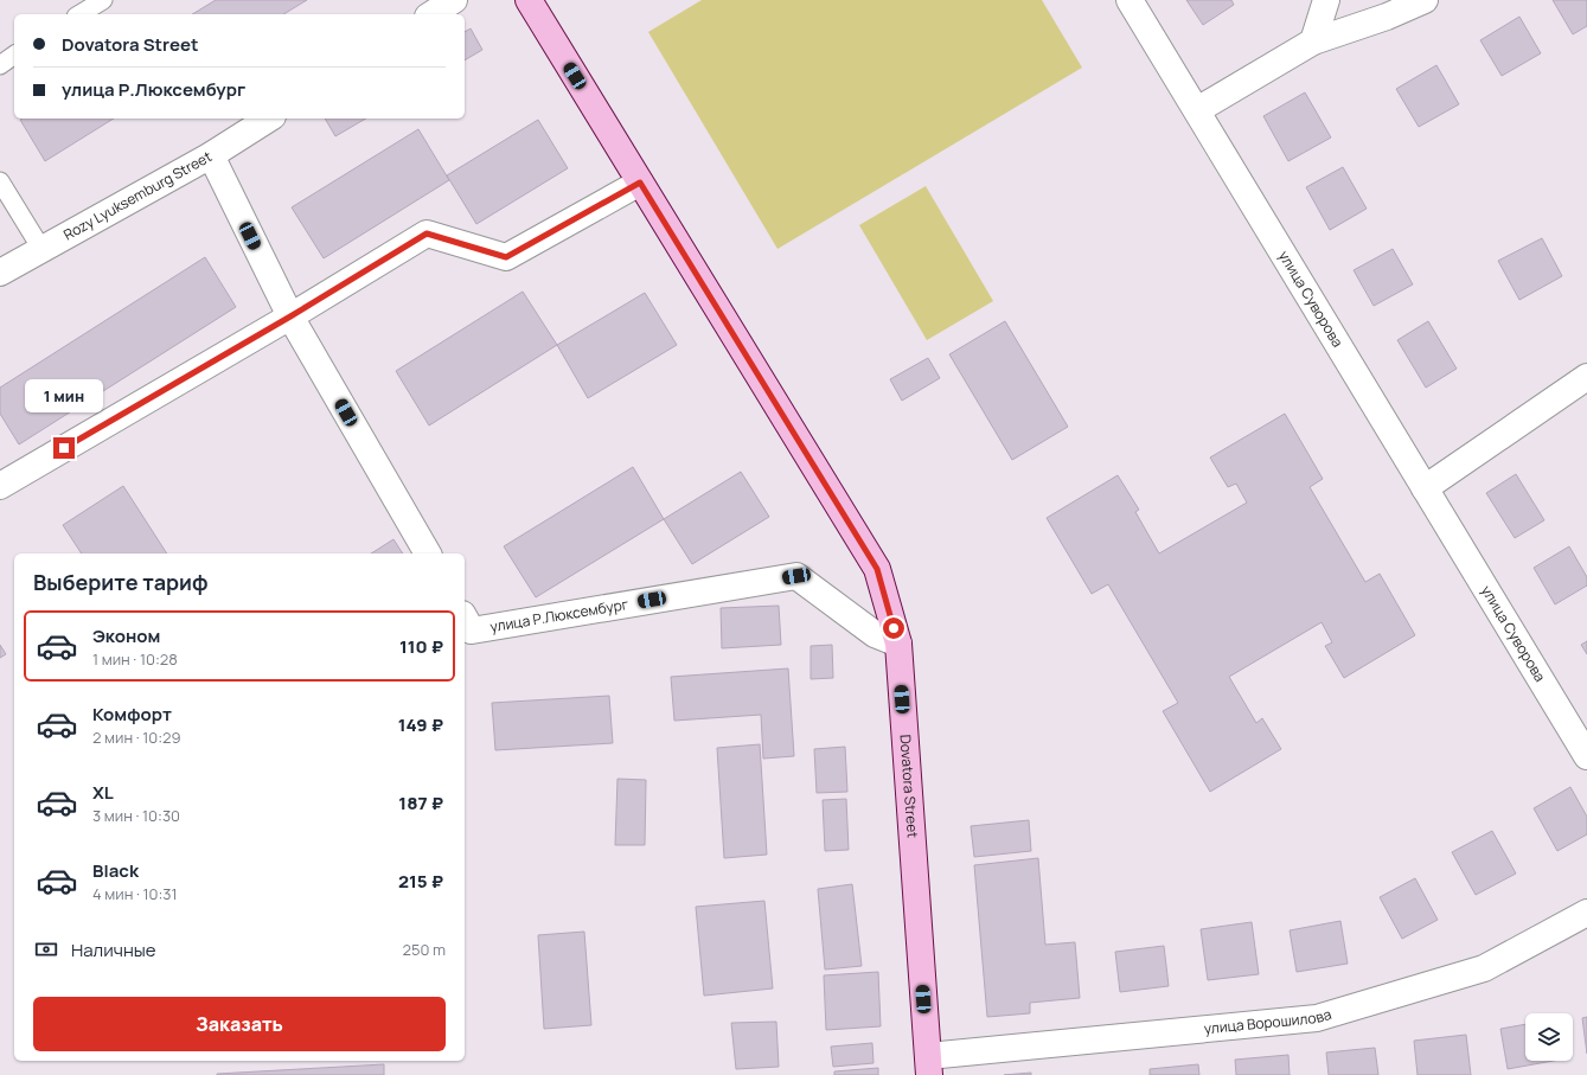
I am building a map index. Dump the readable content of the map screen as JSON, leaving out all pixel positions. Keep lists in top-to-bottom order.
{
  "streets": {
    "street": [
      "Rozy Lyuksemburg Street",
      "улица Суворова",
      "улица Р.Люксембург",
      "Dovatora Street",
      "улица Ворошилова"
    ]
  },
  "crossings": [
    ["улица Р.Люксембург", "Dovatora Street"],
    ["Dovatora Street", "улица Ворошилова"]
  ],
  "page": {
    "banner": ["Dovatora Street", "улица Р.Люксембург"],
    "bubble": "1 мин",
    "heading": "Выберите тариф",
    "list": [
      {
        "name": "Эконом",
        "note": "1 мин · 10:28",
        "value": "110 ₽"
      },
      {
        "name": "Комфорт",
        "note": "2 мин · 10:29",
        "value": "149 ₽"
      },
      {
        "name": "XL",
        "note": "3 мин · 10:30",
        "value": "187 ₽"
      },
      {
        "name": "Black",
        "note": "4 мин · 10:31",
        "value": "215 ₽"
      }
    ],
    "pay": ["Наличные", "250 m"],
    "buttons": "Заказать"
  }
}
